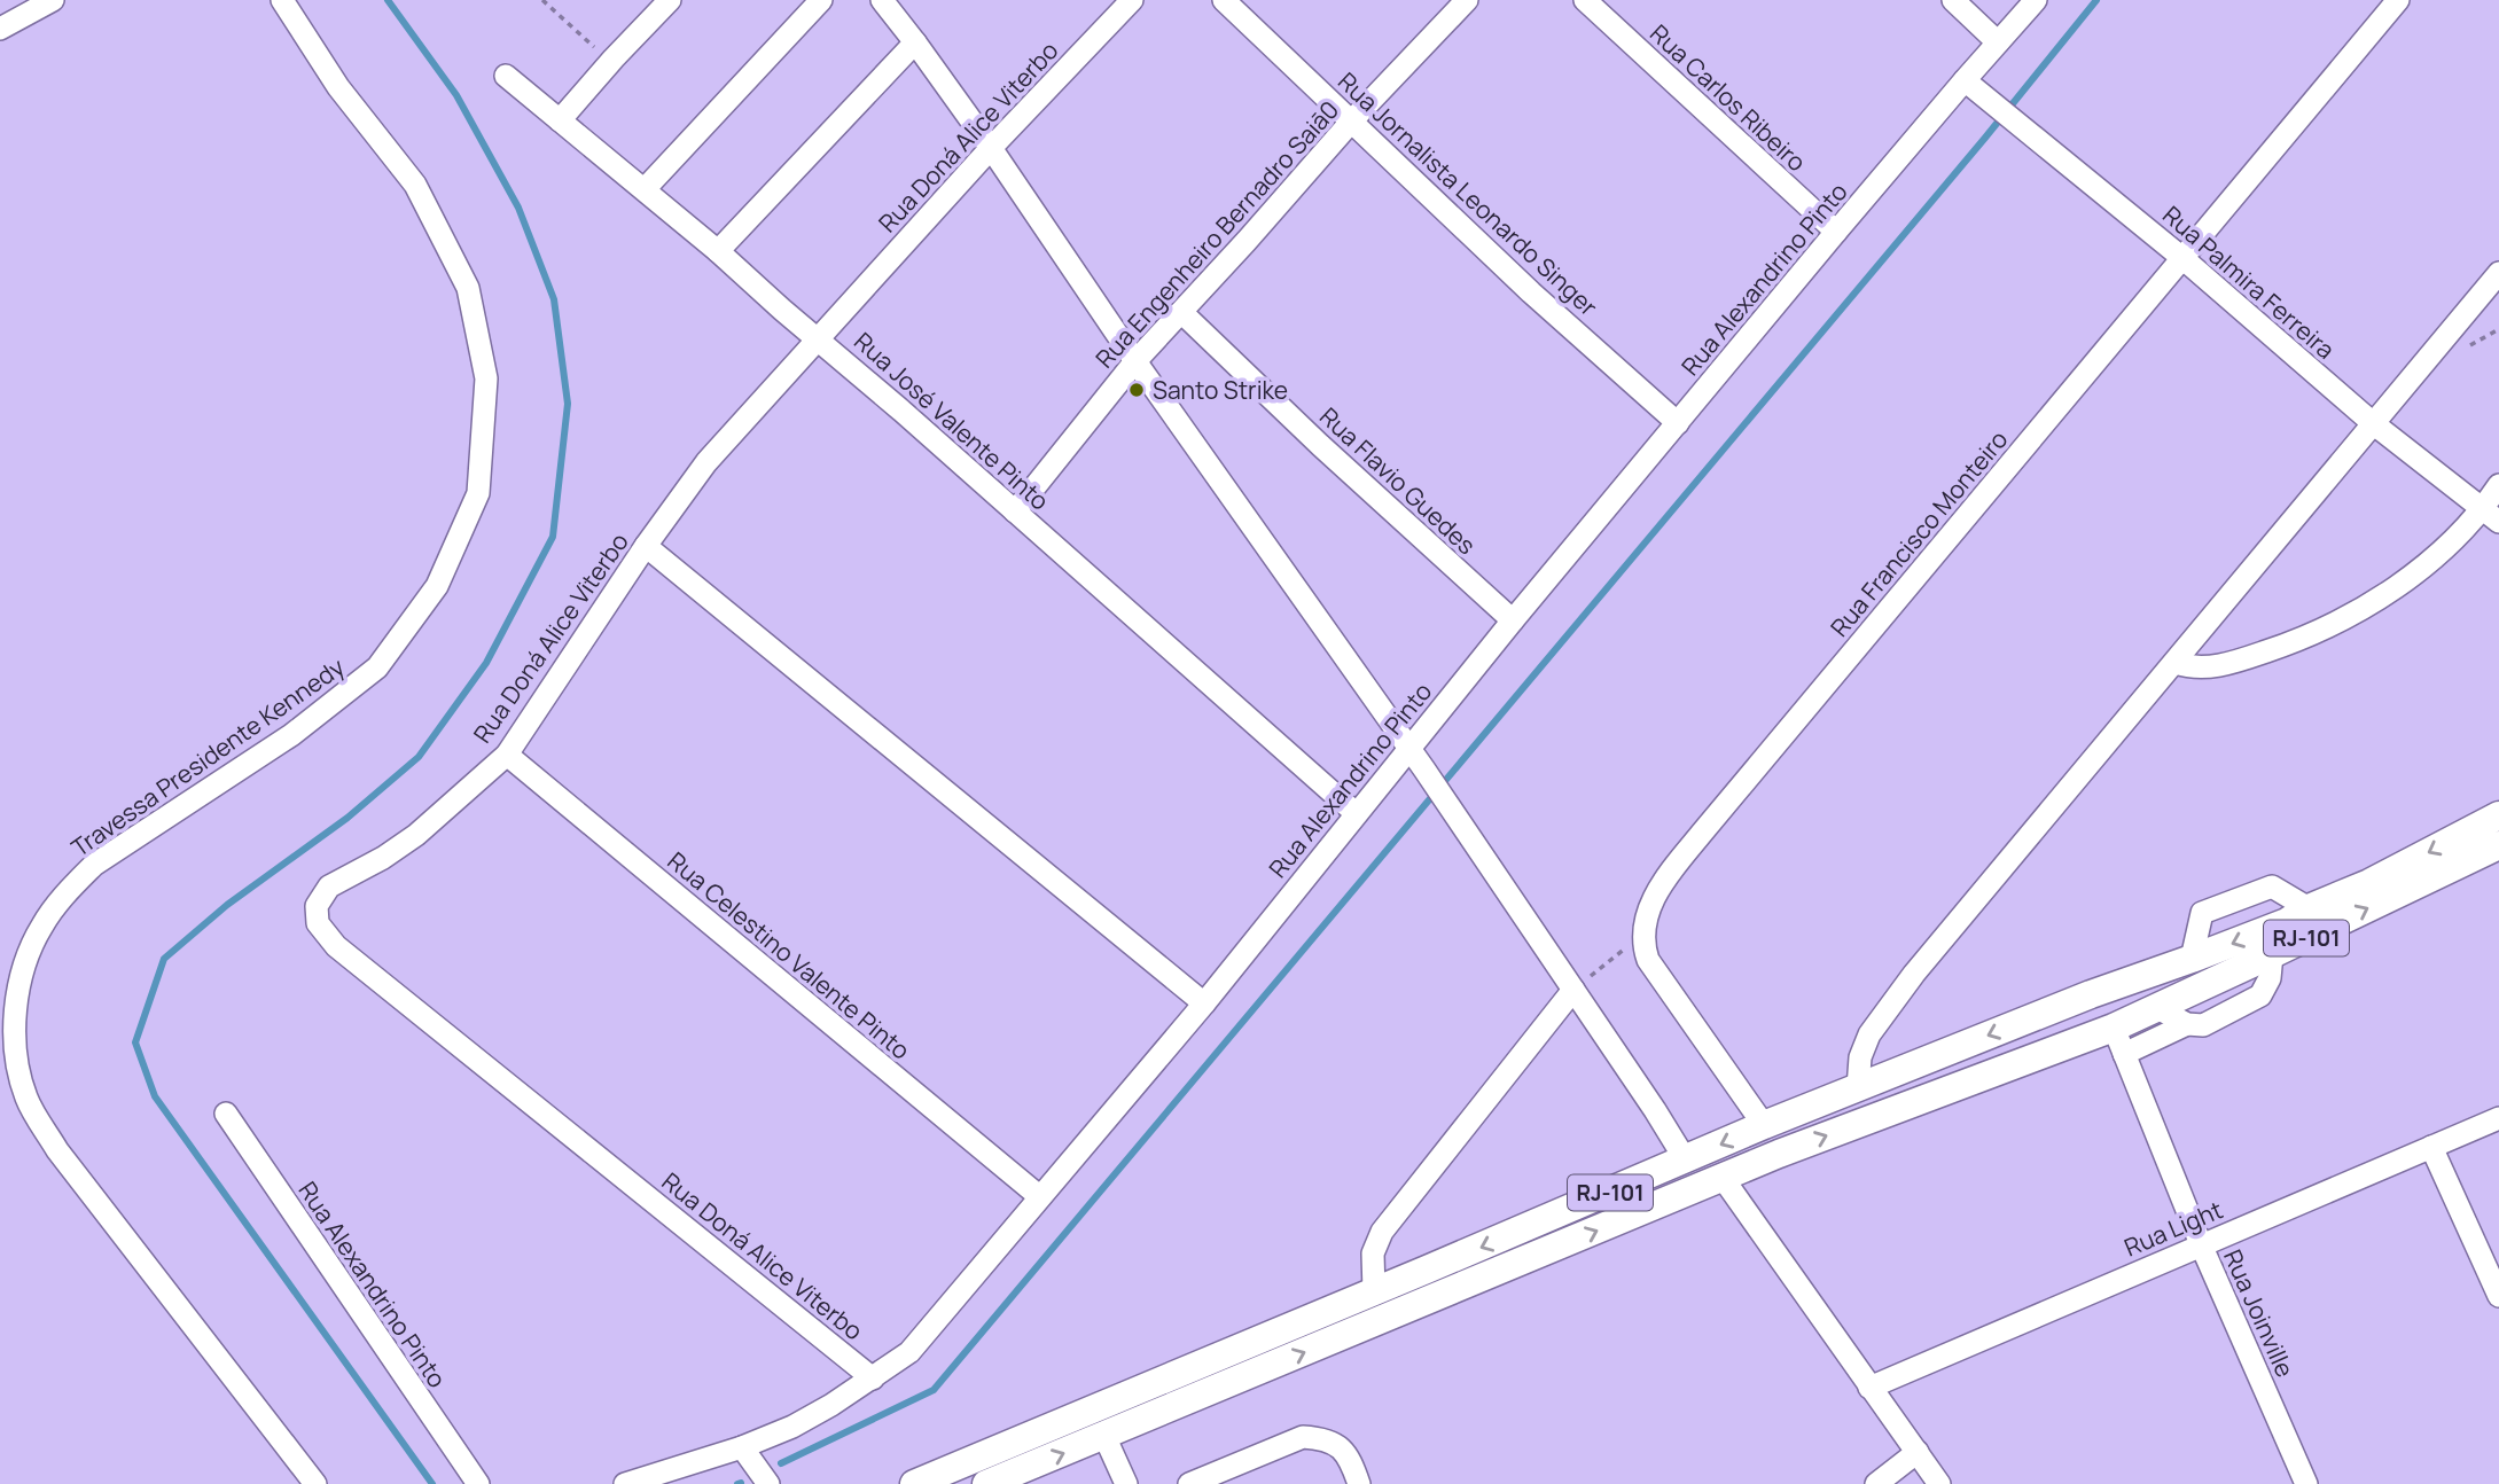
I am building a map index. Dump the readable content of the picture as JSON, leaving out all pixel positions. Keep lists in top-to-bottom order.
{
  "streets": {
    "main road": ["RJ-101"],
    "street": [
      "Rua Carlos Ribeiro",
      "Rua Doná Alice Viterbo",
      "Rua Jornalista Leonardo Singer",
      "Rua Engenheiro Bernadro Saiā0",
      "Rua Alexandrino Pinto",
      "Rua Palmira Ferreira",
      "Rua José Valente Pinto",
      "Rua Flavio Guedes",
      "Rua Francisco Monteiro",
      "Travessa Presidente Kennedy",
      "Rua Celestino Valente Pinto",
      "Rua Light",
      "Rua Joinville"
    ]
  },
  "crossings": [
    ["Rua Carlos Ribeiro", "Rua Alexandrino Pinto"],
    ["Rua Doná Alice Viterbo", "Rua Alexandrino Pinto"],
    ["Rua Doná Alice Viterbo", "Rua José Valente Pinto"],
    ["Rua Doná Alice Viterbo", "Rua Celestino Valente Pinto"],
    ["Rua Jornalista Leonardo Singer", "Rua Engenheiro Bernadro Saiā0"],
    ["Rua Jornalista Leonardo Singer", "Rua Alexandrino Pinto"],
    ["Rua Engenheiro Bernadro Saiā0", "Rua José Valente Pinto"],
    ["Rua Engenheiro Bernadro Saiā0", "Rua Flavio Guedes"],
    ["Rua Alexandrino Pinto", "Rua Palmira Ferreira"],
    ["Rua Alexandrino Pinto", "Rua José Valente Pinto"],
    ["Rua Alexandrino Pinto", "Rua Flavio Guedes"],
    ["Rua Alexandrino Pinto", "Rua Celestino Valente Pinto"],
    ["Rua Palmira Ferreira", "Rua Francisco Monteiro"],
    ["RJ-101", "Rua Joinville"],
    ["Rua Light", "Rua Joinville"]
  ],
  "places": ["Santo Strike"]
}
